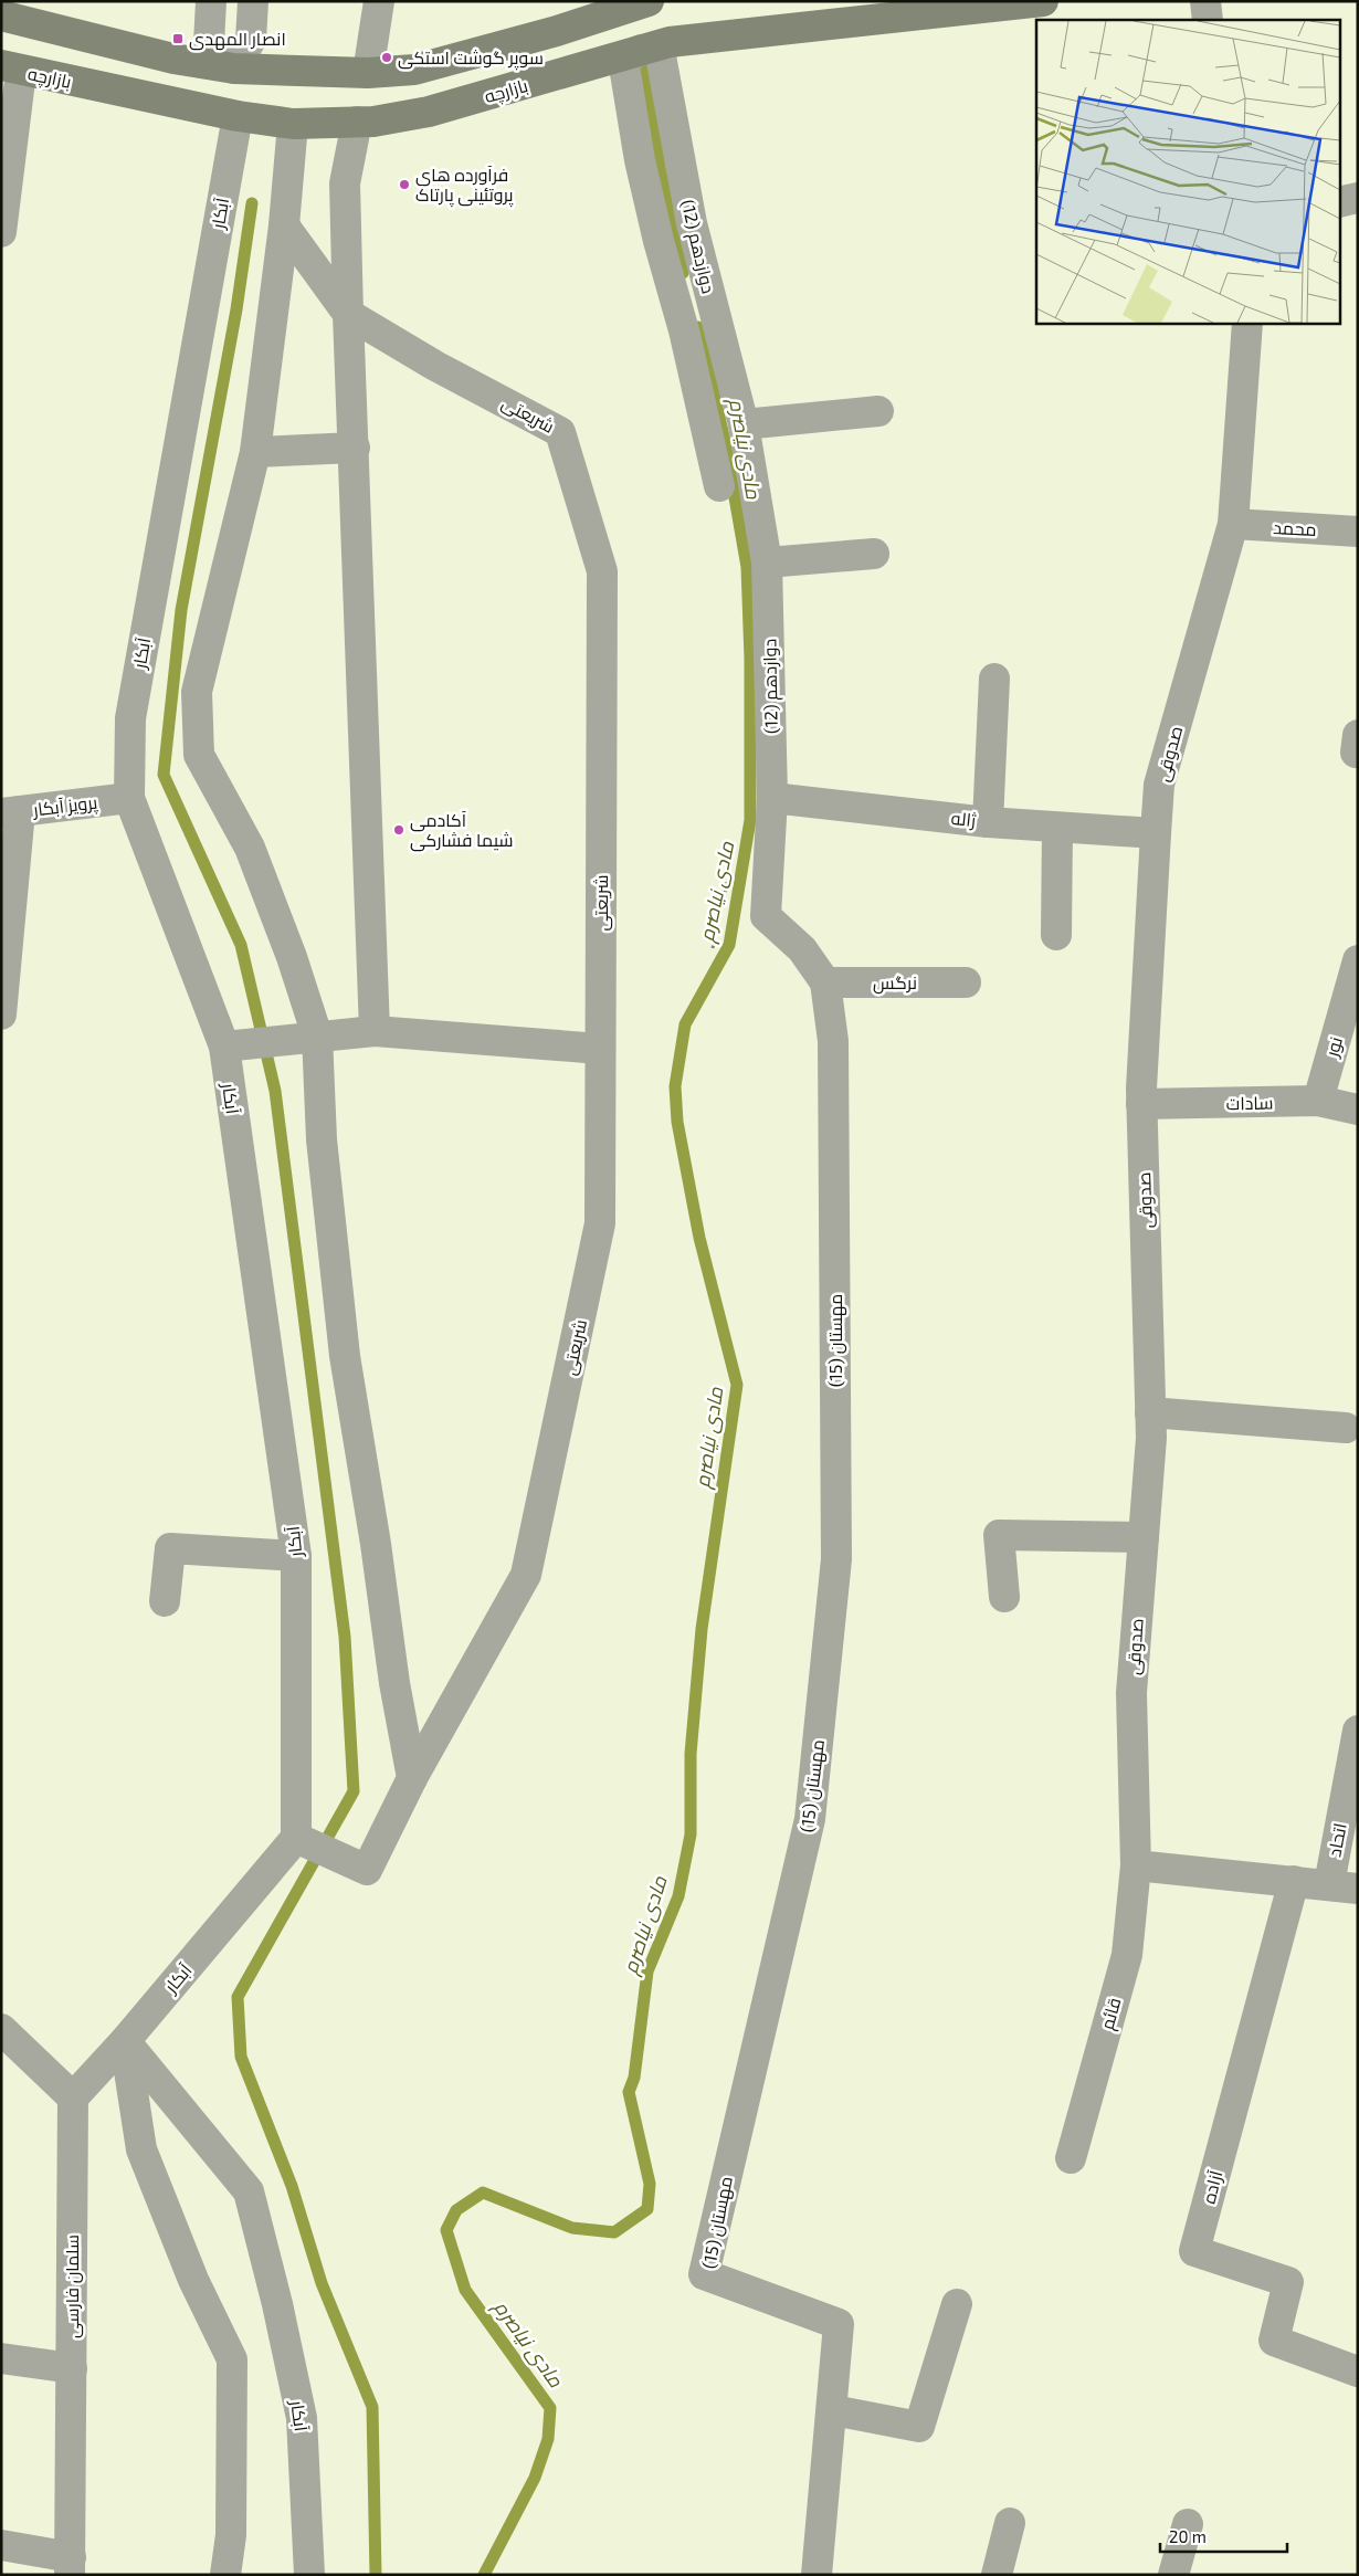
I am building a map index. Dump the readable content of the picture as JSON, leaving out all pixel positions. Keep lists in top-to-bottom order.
{
  "streets": {
    "main road": ["بازارچه"],
    "street": [
      "آبکار",
      "دوازدهم (12)",
      "شریعتی",
      "محمد",
      "صدوقی",
      "پرویز آبکار",
      "ژاله",
      "نرگس",
      "نور",
      "سادات",
      "مهستان (15)",
      "اتحاد",
      "قائم",
      "آزاده",
      "سلمان فارسی"
    ]
  },
  "crossings": [
    ["بازارچه", "آبکار"],
    ["بازارچه", "دوازدهم (12)"],
    ["آبکار", "پرویز آبکار"],
    ["آبکار", "سلمان فارسی"],
    ["دوازدهم (12)", "ژاله"],
    ["دوازدهم (12)", "مهستان (15)"],
    ["محمد", "صدوقی"],
    ["صدوقی", "ژاله"],
    ["صدوقی", "سادات"],
    ["صدوقی", "قائم"],
    ["نرگس", "مهستان (15)"],
    ["نور", "سادات"]
  ],
  "water": ["مادی نیاصرم"],
  "places": {
    "transit": ["انصار المهدی"],
    "other": ["سوپر گوشت استکی", "فرآورده های پروتئینی پارتاک", "آکادمی شیما فشارکی"]
  },
  "scale_bar": "20 m"
}
